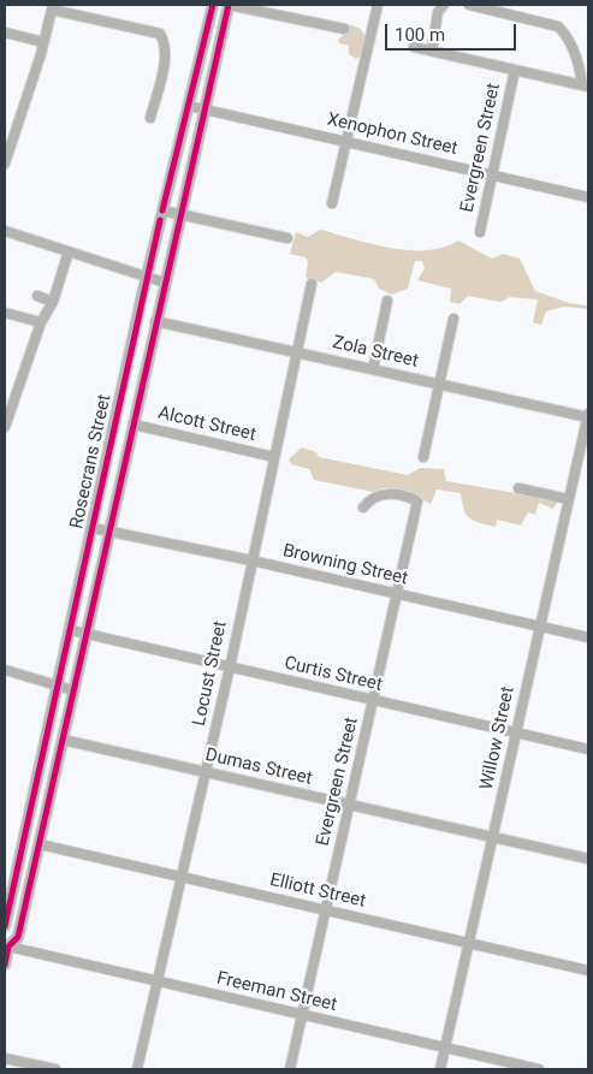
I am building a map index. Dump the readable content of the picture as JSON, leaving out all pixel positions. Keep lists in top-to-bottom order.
{
  "streets": {
    "main road": ["Rosecrans Street"],
    "street": [
      "Xenophon Street",
      "Evergreen Street",
      "Zola Street",
      "Alcott Street",
      "Browning Street",
      "Locust Street",
      "Curtis Street",
      "Willow Street",
      "Dumas Street",
      "Elliott Street",
      "Freeman Street"
    ]
  },
  "crossings": [
    ["Xenophon Street", "Evergreen Street"],
    ["Xenophon Street", "Rosecrans Street"],
    ["Evergreen Street", "Browning Street"],
    ["Evergreen Street", "Curtis Street"],
    ["Evergreen Street", "Dumas Street"],
    ["Evergreen Street", "Elliott Street"],
    ["Evergreen Street", "Freeman Street"],
    ["Zola Street", "Rosecrans Street"],
    ["Zola Street", "Locust Street"],
    ["Zola Street", "Willow Street"],
    ["Alcott Street", "Rosecrans Street"],
    ["Alcott Street", "Locust Street"],
    ["Rosecrans Street", "Browning Street"],
    ["Rosecrans Street", "Curtis Street"],
    ["Rosecrans Street", "Dumas Street"],
    ["Rosecrans Street", "Elliott Street"],
    ["Rosecrans Street", "Freeman Street"],
    ["Browning Street", "Locust Street"],
    ["Browning Street", "Willow Street"],
    ["Locust Street", "Curtis Street"],
    ["Locust Street", "Dumas Street"],
    ["Locust Street", "Elliott Street"],
    ["Locust Street", "Freeman Street"],
    ["Curtis Street", "Willow Street"],
    ["Willow Street", "Dumas Street"],
    ["Willow Street", "Elliott Street"],
    ["Willow Street", "Freeman Street"]
  ],
  "scale_bar": "100 m"
}
